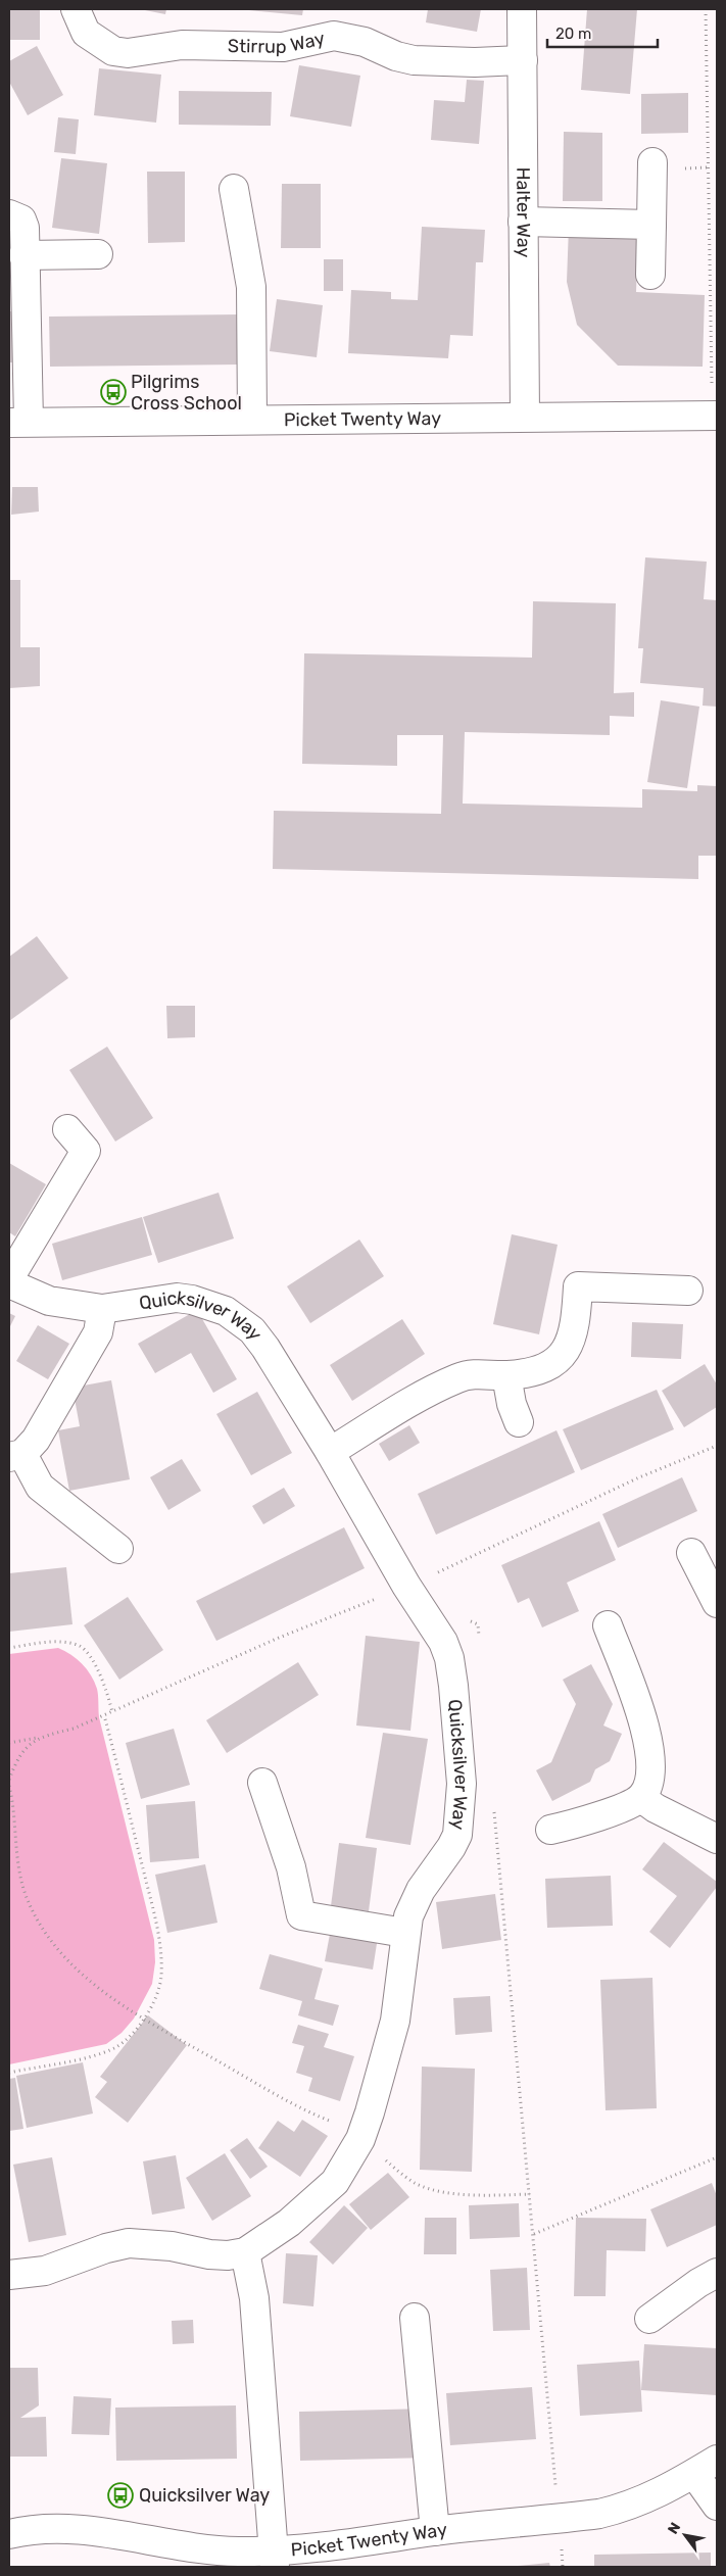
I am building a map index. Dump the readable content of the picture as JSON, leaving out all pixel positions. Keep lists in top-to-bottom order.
{
  "streets": {
    "street": [
      "Stirrup Way",
      "Halter Way",
      "Picket Twenty Way",
      "Quicksilver Way"
    ]
  },
  "crossings": [
    ["Stirrup Way", "Halter Way"],
    ["Halter Way", "Picket Twenty Way"]
  ],
  "places": {
    "bus stop": ["Pilgrims Cross School", "Quicksilver Way"]
  },
  "scale_bar": "20 m",
  "north": "top left"
}
